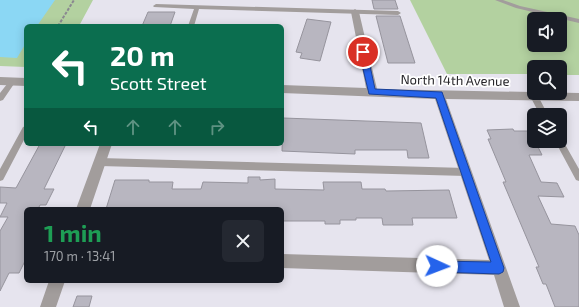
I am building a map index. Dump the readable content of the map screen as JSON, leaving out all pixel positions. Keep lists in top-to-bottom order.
{
  "streets": {
    "street": ["North 14th Avenue"]
  },
  "page": {
    "turn": ["20 m", "Scott Street"],
    "heading": ["1 min", "170 m · 13:41"]
  }
}
